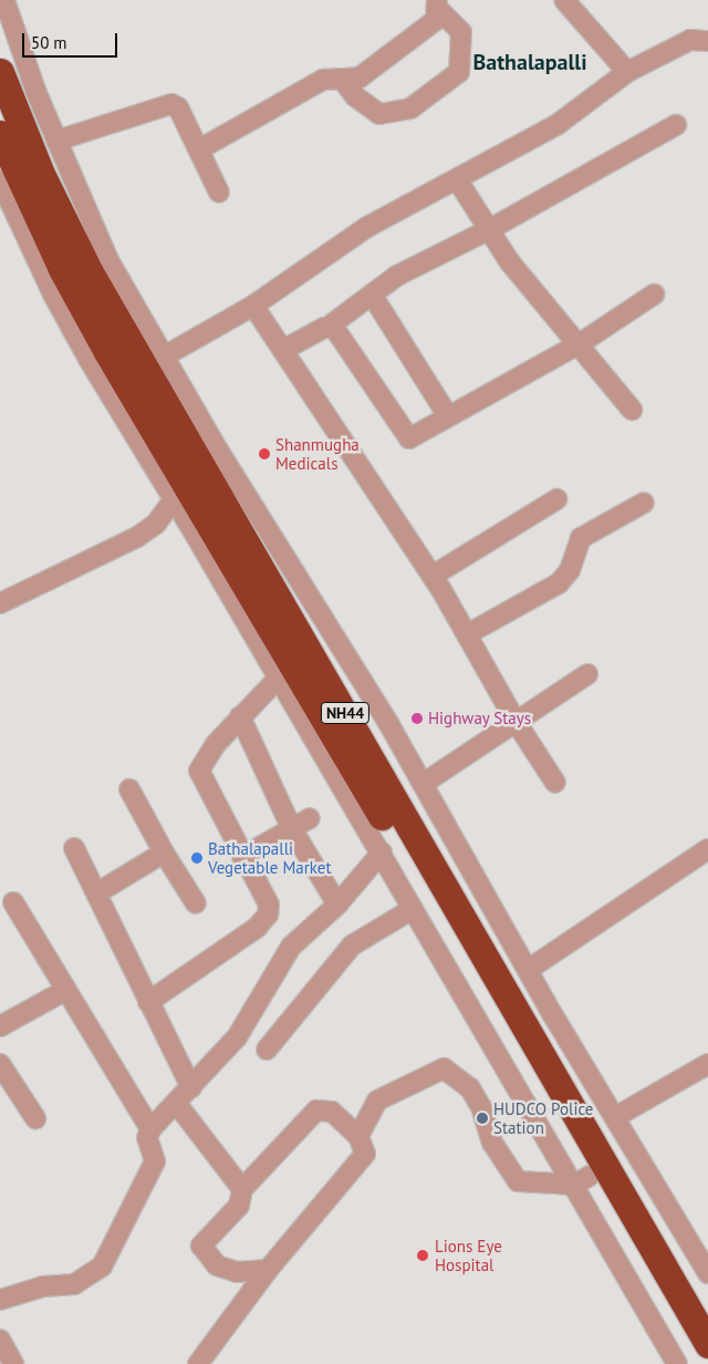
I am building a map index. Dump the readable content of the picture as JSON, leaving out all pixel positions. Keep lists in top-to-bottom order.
{
  "streets": {
    "highway": ["NH44"]
  },
  "districts": ["Bathalapalli"],
  "places": [
    "Shanmugha Medicals",
    "Highway Stays",
    "Bathalapalli Vegetable Market",
    "HUDCO Police Station",
    "Lions Eye Hospital"
  ],
  "scale_bar": "50 m"
}
